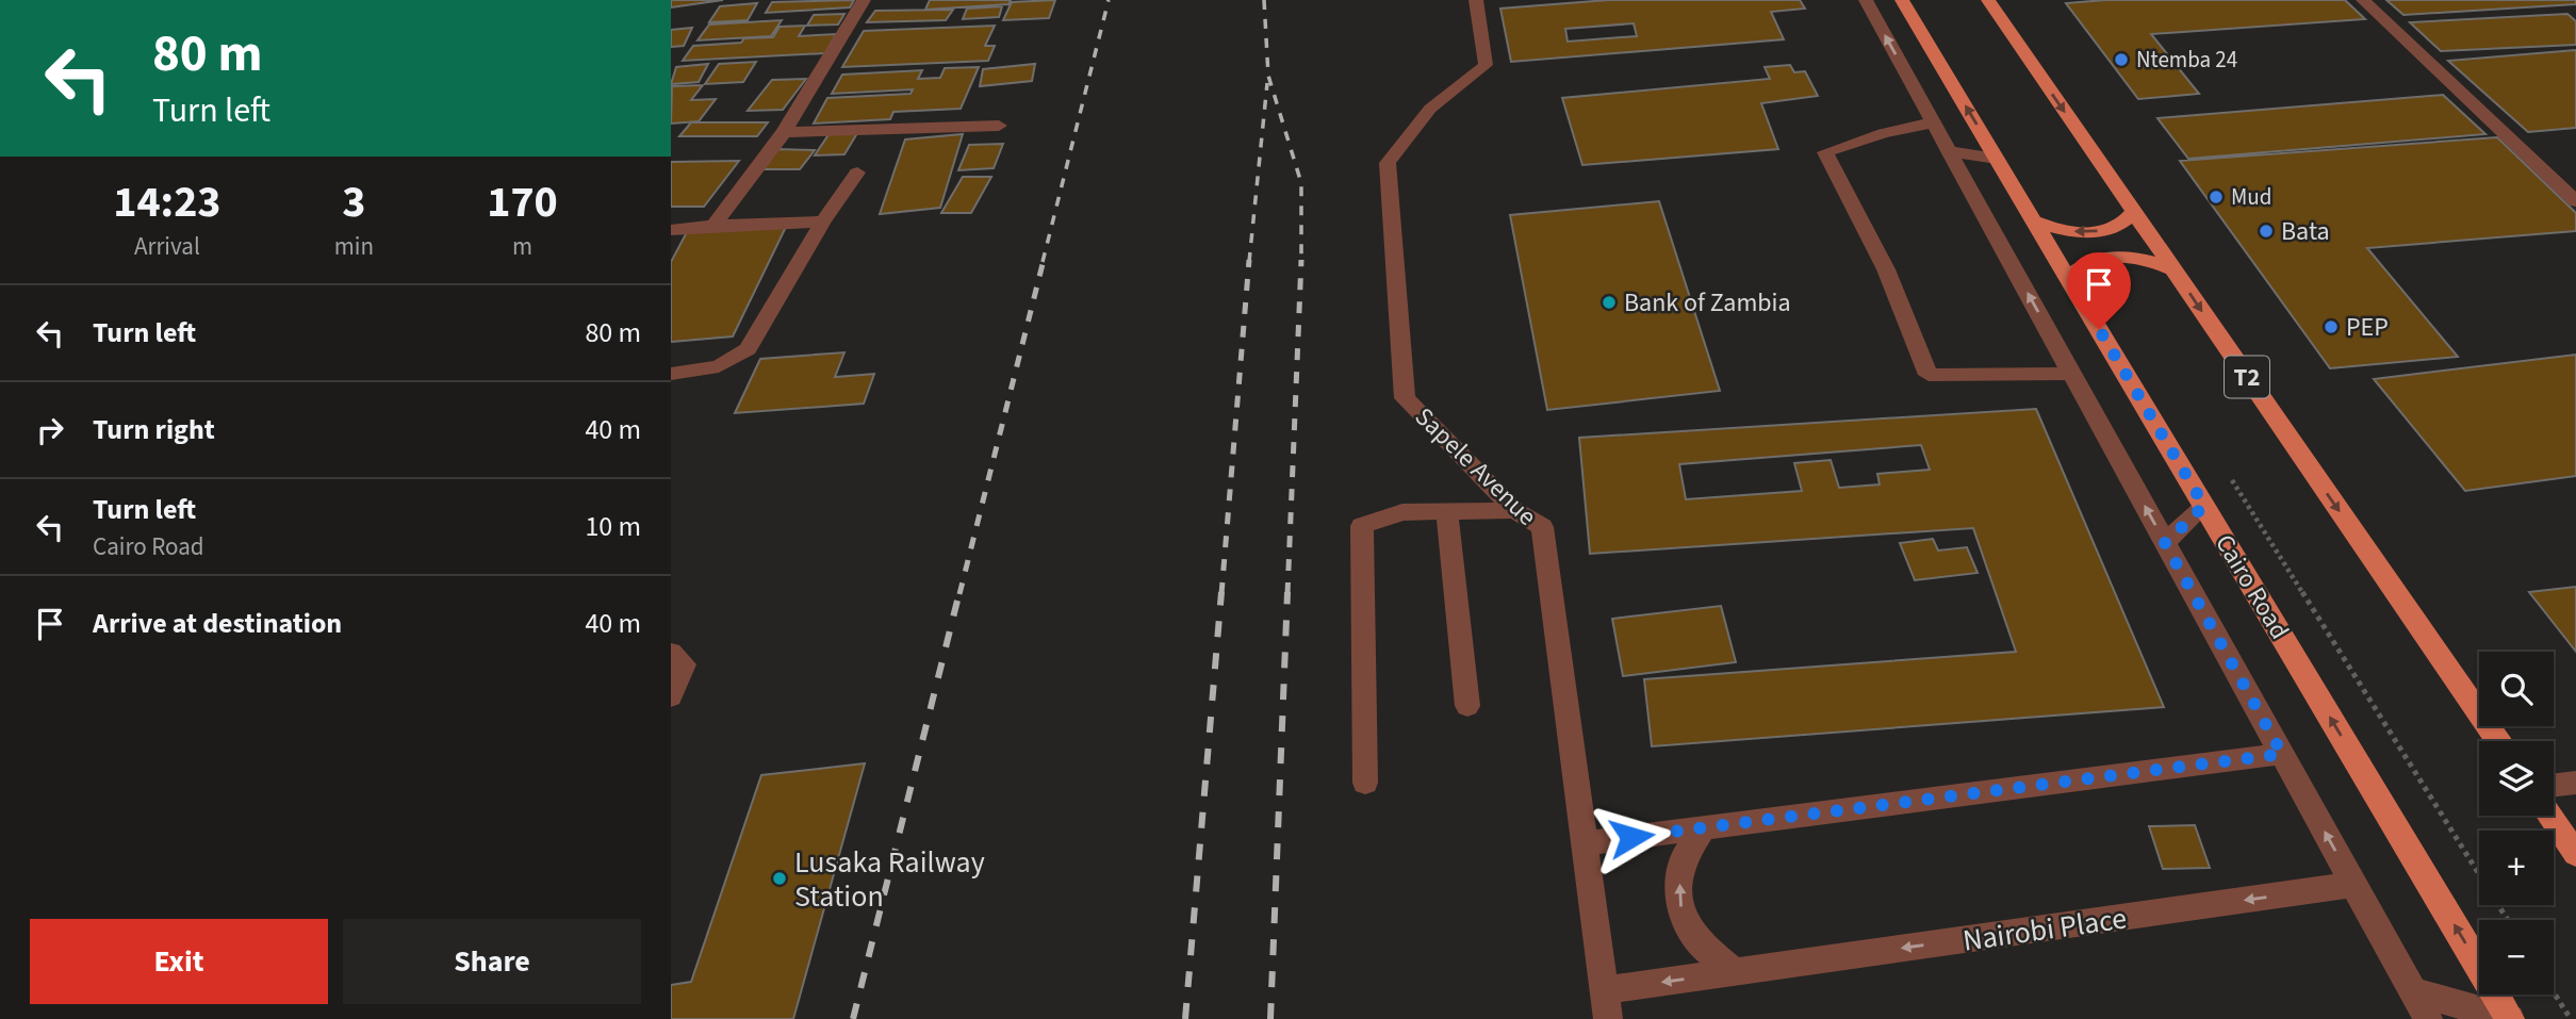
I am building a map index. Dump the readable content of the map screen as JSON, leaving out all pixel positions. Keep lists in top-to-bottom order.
{
  "streets": {
    "main road": ["T2", "Cairo Road"],
    "street": ["Sapele Avenue", "Nairobi Place"]
  },
  "crossings": [
    ["Sapele Avenue", "Nairobi Place"]
  ],
  "places": [
    "Ntemba 24",
    "Mud",
    "Bata",
    "Bank of Zambia",
    "PEP",
    "Lusaka Railway Station"
  ],
  "page": {
    "turn": ["80 m", "Turn left"],
    "eta": [
      "14:23",
      "Arrival",
      "3",
      "min",
      "170",
      "m"
    ],
    "list": [
      {
        "name": "Turn left",
        "value": "80 m"
      },
      {
        "name": "Turn right",
        "value": "40 m"
      },
      {
        "name": "Turn left",
        "note": "Cairo Road",
        "value": "10 m"
      },
      {
        "name": "Arrive at destination",
        "value": "40 m"
      }
    ],
    "map_buttons": ["+", "−"],
    "buttons": ["Exit", "Share"]
  }
}
